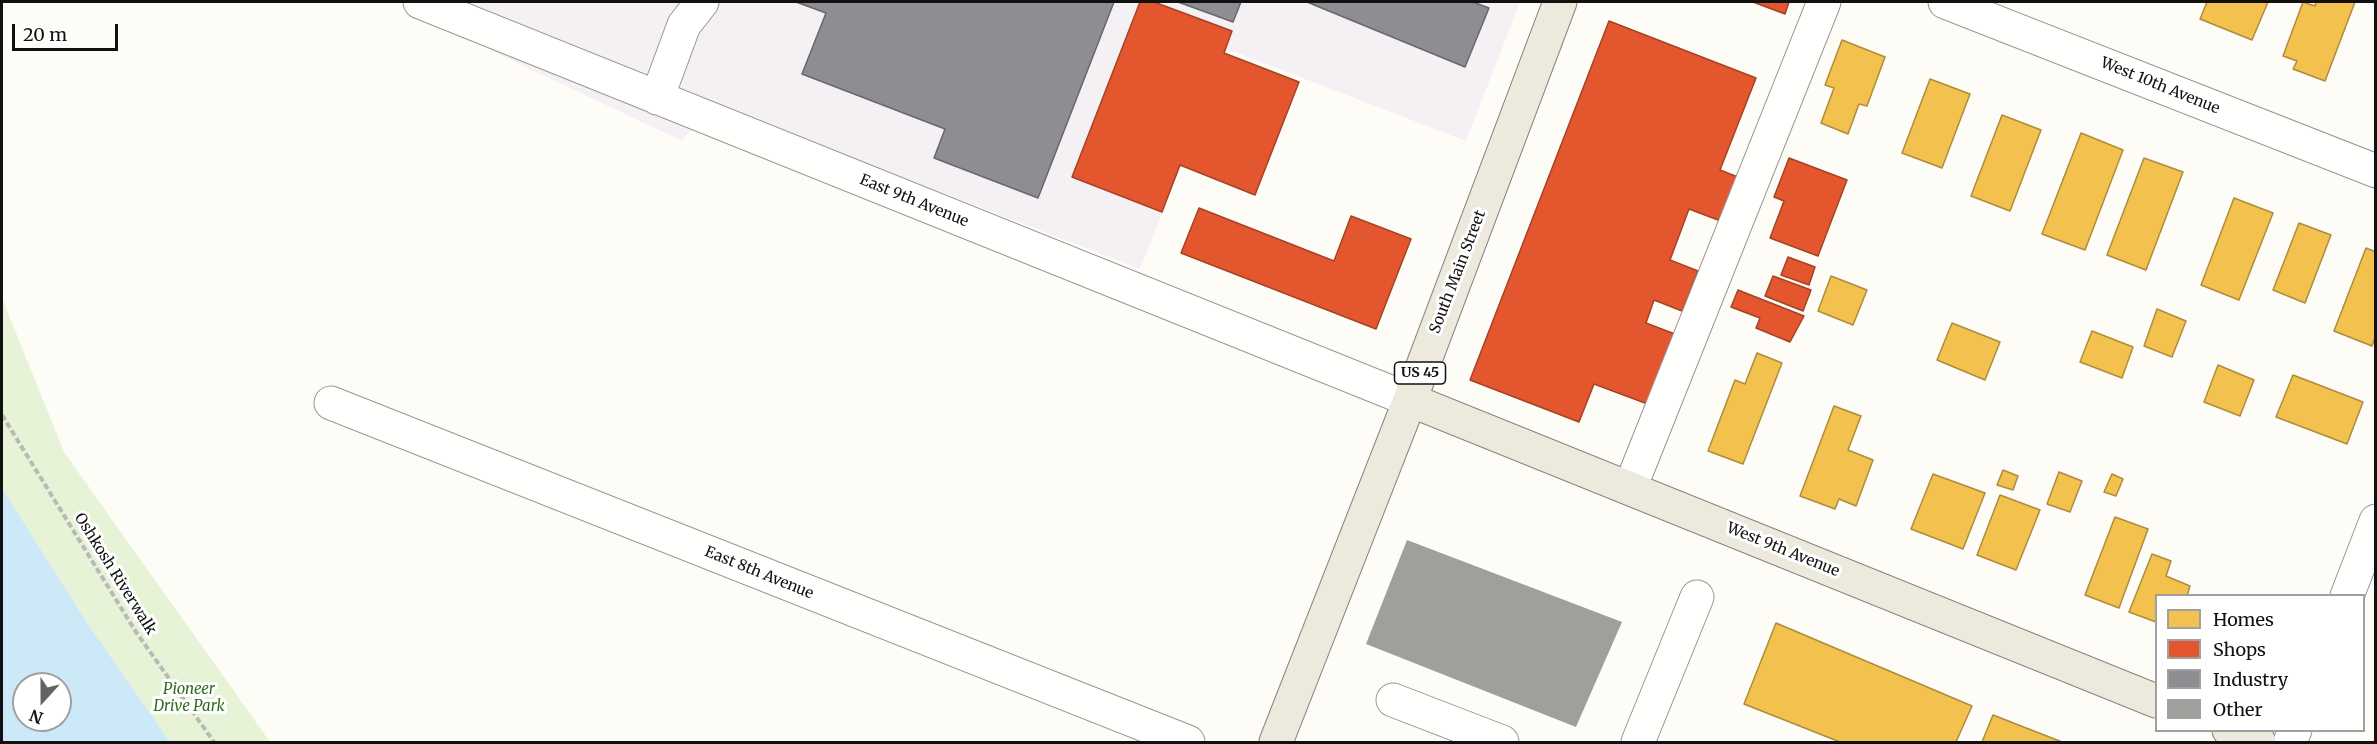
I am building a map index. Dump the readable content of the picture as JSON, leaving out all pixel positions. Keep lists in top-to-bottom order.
{
  "streets": {
    "main road": ["South Main Street", "US 45", "West 9th Avenue"],
    "street": ["West 10th Avenue", "East 9th Avenue", "East 8th Avenue"],
    "path": ["Oshkosh Riverwalk"]
  },
  "crossings": [
    ["East 9th Avenue", "South Main Street"],
    ["East 9th Avenue", "West 9th Avenue"],
    ["South Main Street", "West 9th Avenue"]
  ],
  "parks": ["Pioneer Drive Park"],
  "legend": [
    "Homes",
    "Shops",
    "Industry",
    "Other"
  ],
  "scale_bar": "20 m",
  "north": "bottom"
}
